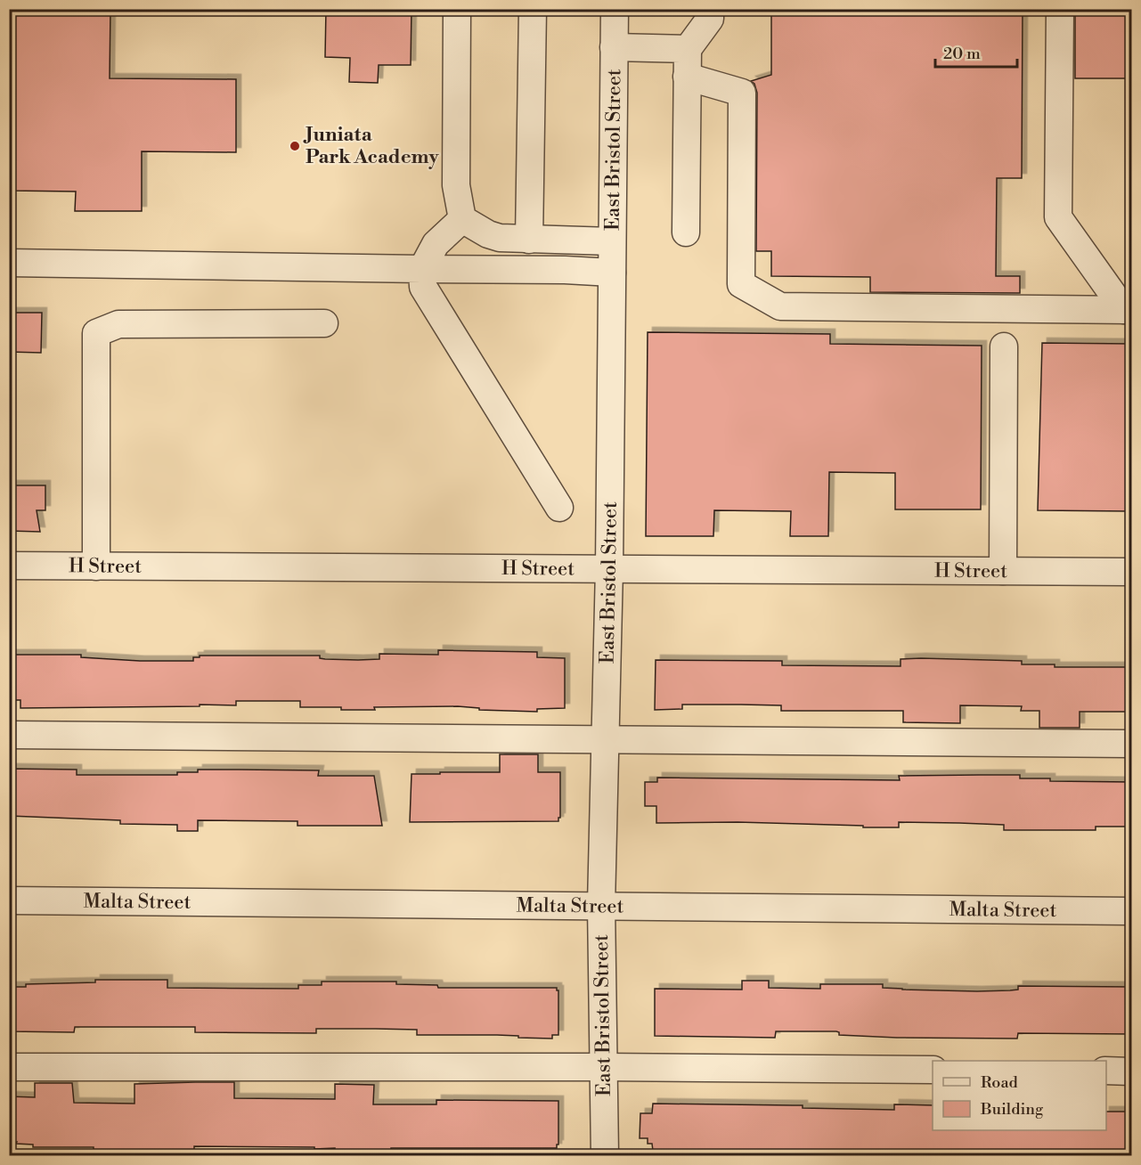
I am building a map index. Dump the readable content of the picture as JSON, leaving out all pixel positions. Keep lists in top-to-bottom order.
{
  "streets": {
    "street": ["East Bristol Street", "H Street", "Malta Street"]
  },
  "crossings": [
    ["East Bristol Street", "H Street"],
    ["East Bristol Street", "Malta Street"]
  ],
  "places": ["Juniata Park Academy"],
  "legend": ["Road", "Building"],
  "scale_bar": "20 m"
}
